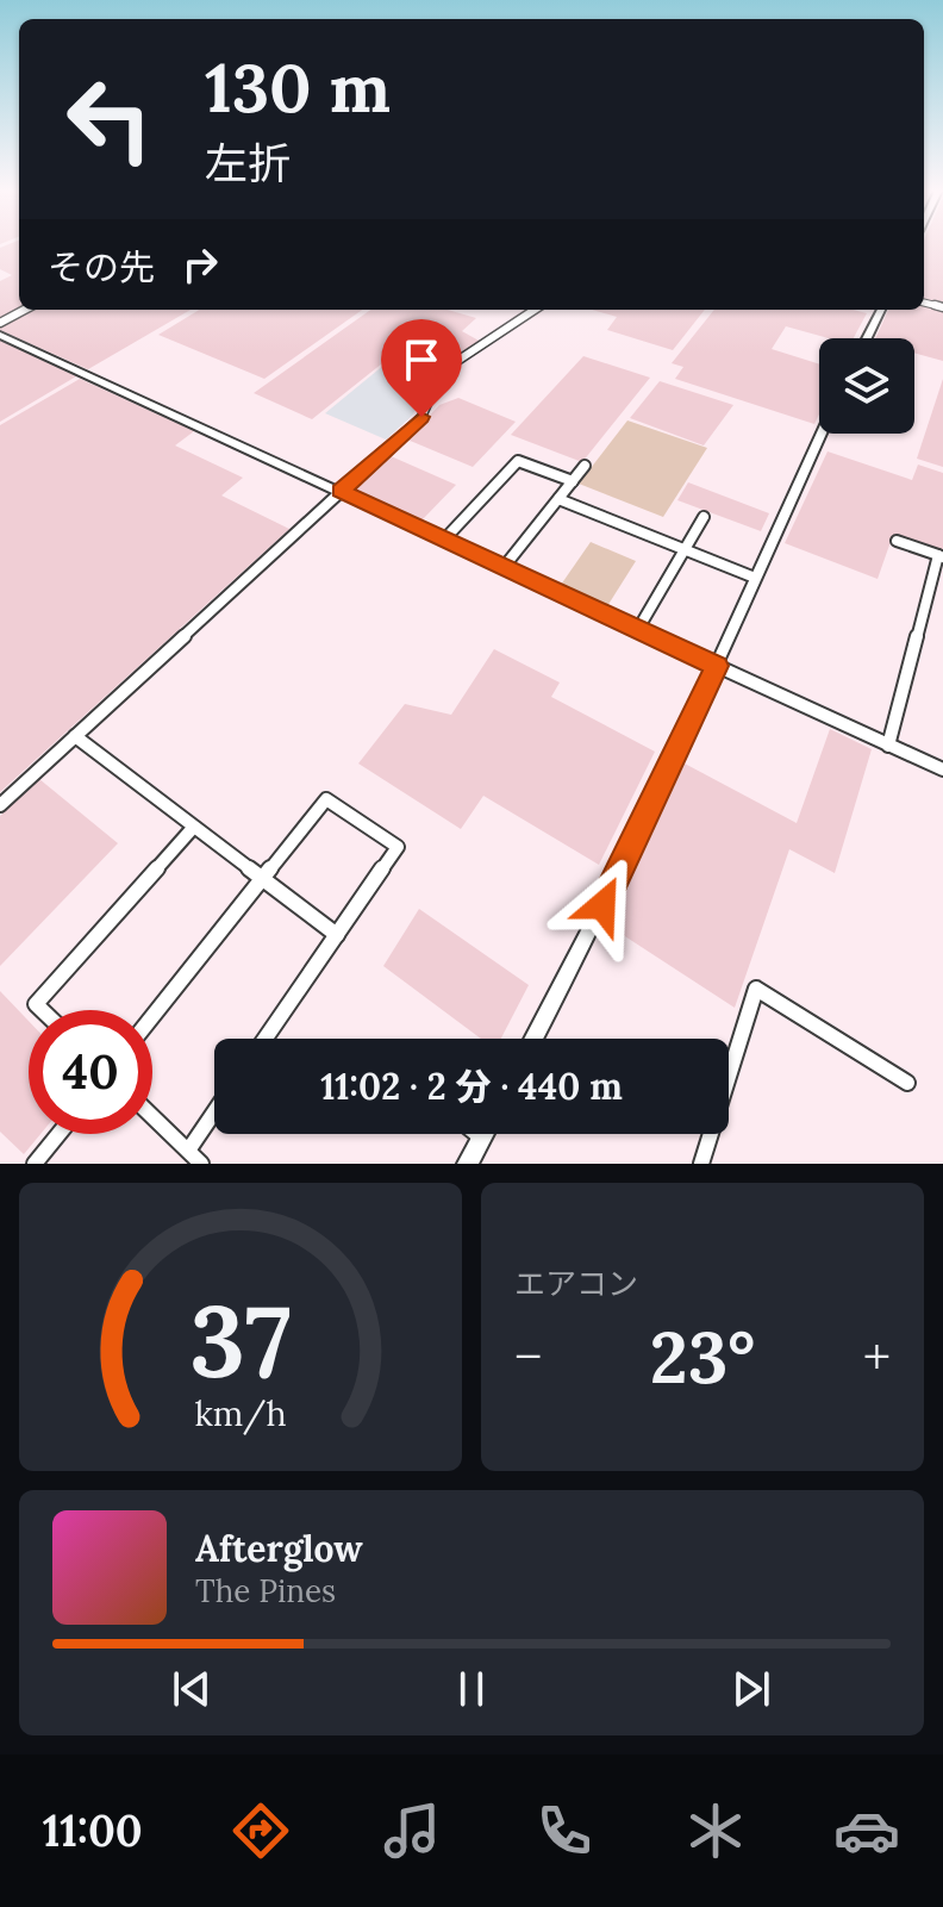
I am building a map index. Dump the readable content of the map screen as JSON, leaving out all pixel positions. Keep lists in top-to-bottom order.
{
  "page": {
    "turn": ["130 m", "左折"],
    "then": "その先",
    "limit": "40",
    "trip": "11:02 · 2 分 · 440 m",
    "tile": "エアコン",
    "heat": ["−", "23°", "+"],
    "song": ["Afterglow", "The Pines"],
    "tabs": "11:00",
    "gauge": ["37", "km/h"]
  }
}
